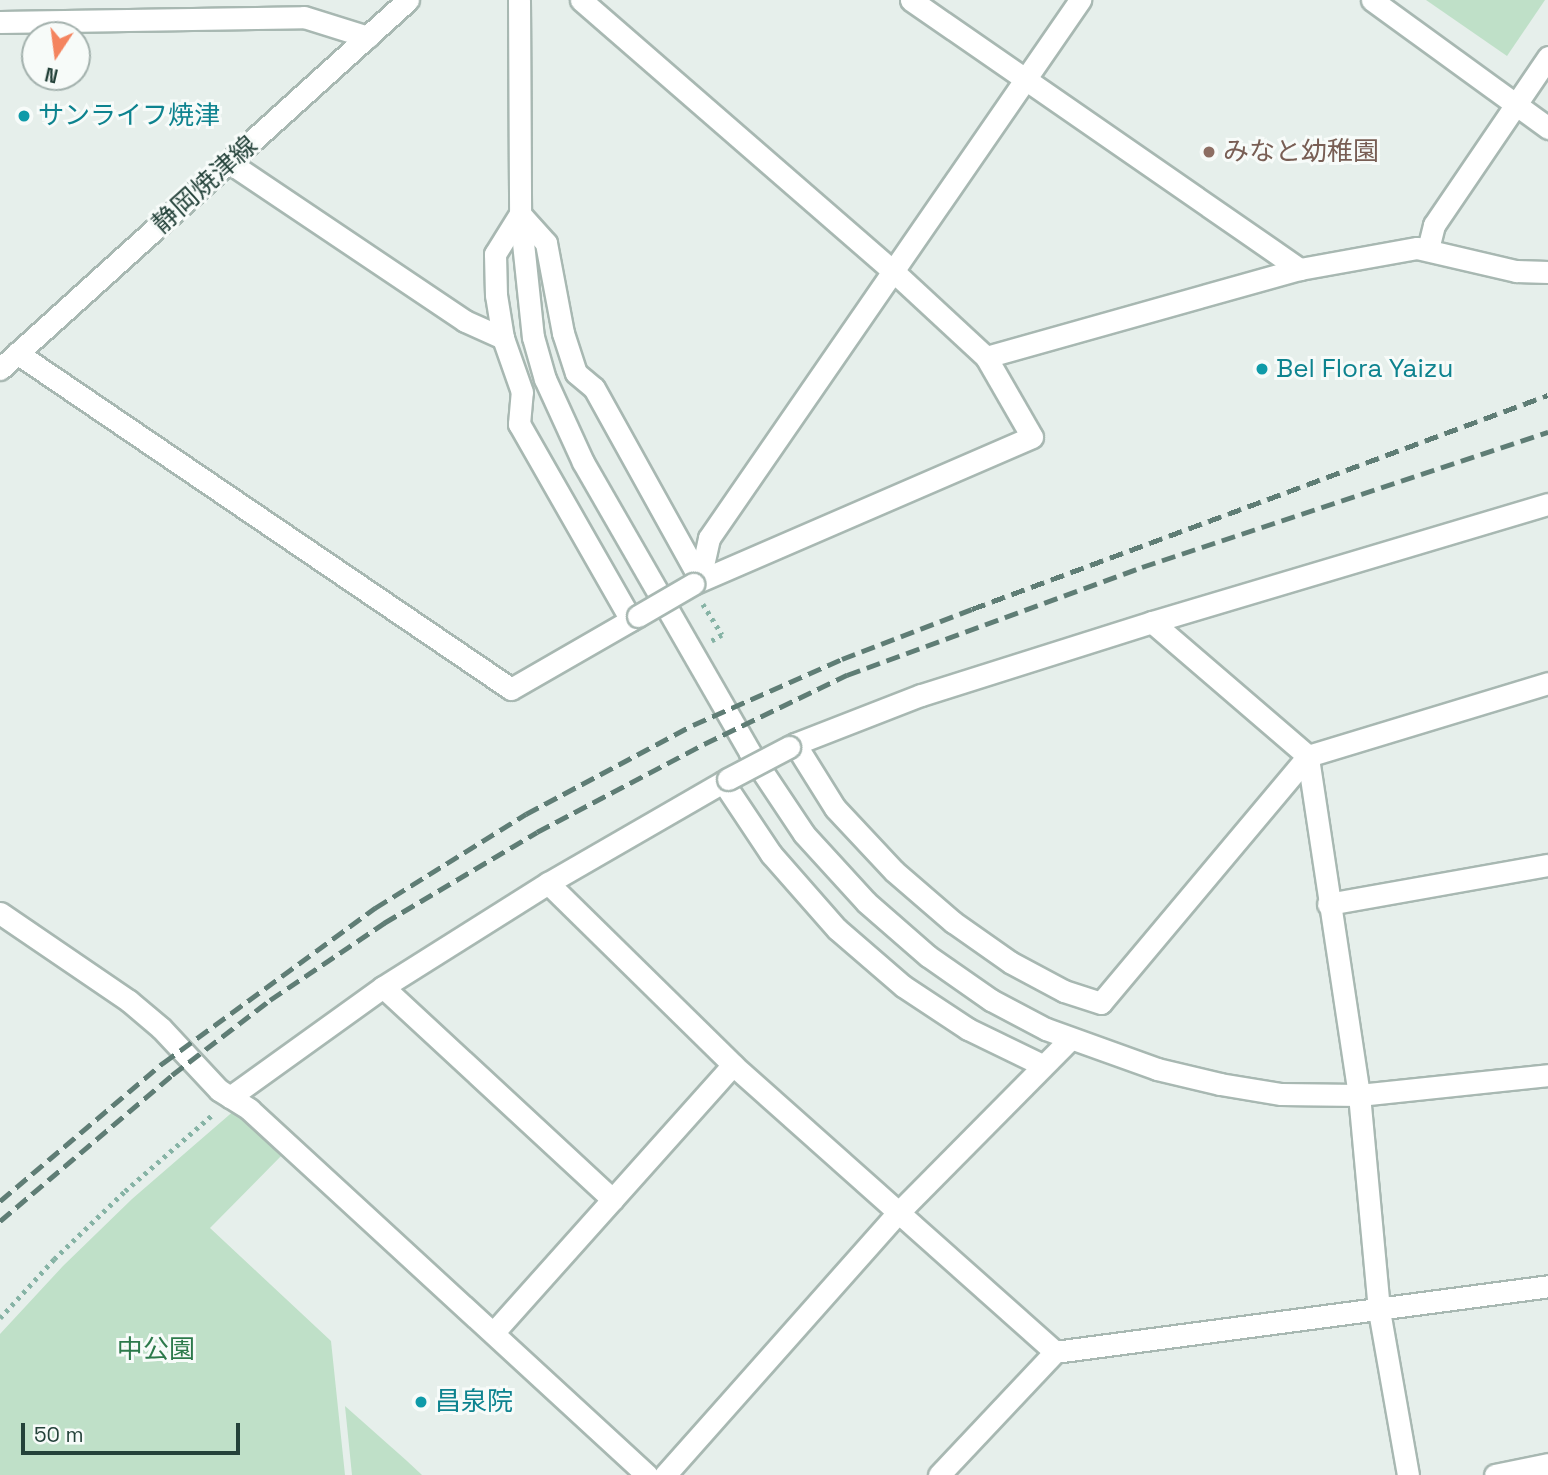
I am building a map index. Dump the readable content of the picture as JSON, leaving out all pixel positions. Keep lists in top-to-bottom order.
{
  "streets": {
    "street": ["静岡焼津線"]
  },
  "parks": ["中公園"],
  "places": [
    "サンライフ焼津",
    "みなと幼稚園",
    "Bel Flora Yaizu",
    "昌泉院"
  ],
  "scale_bar": "50 m",
  "north": "bottom"
}
